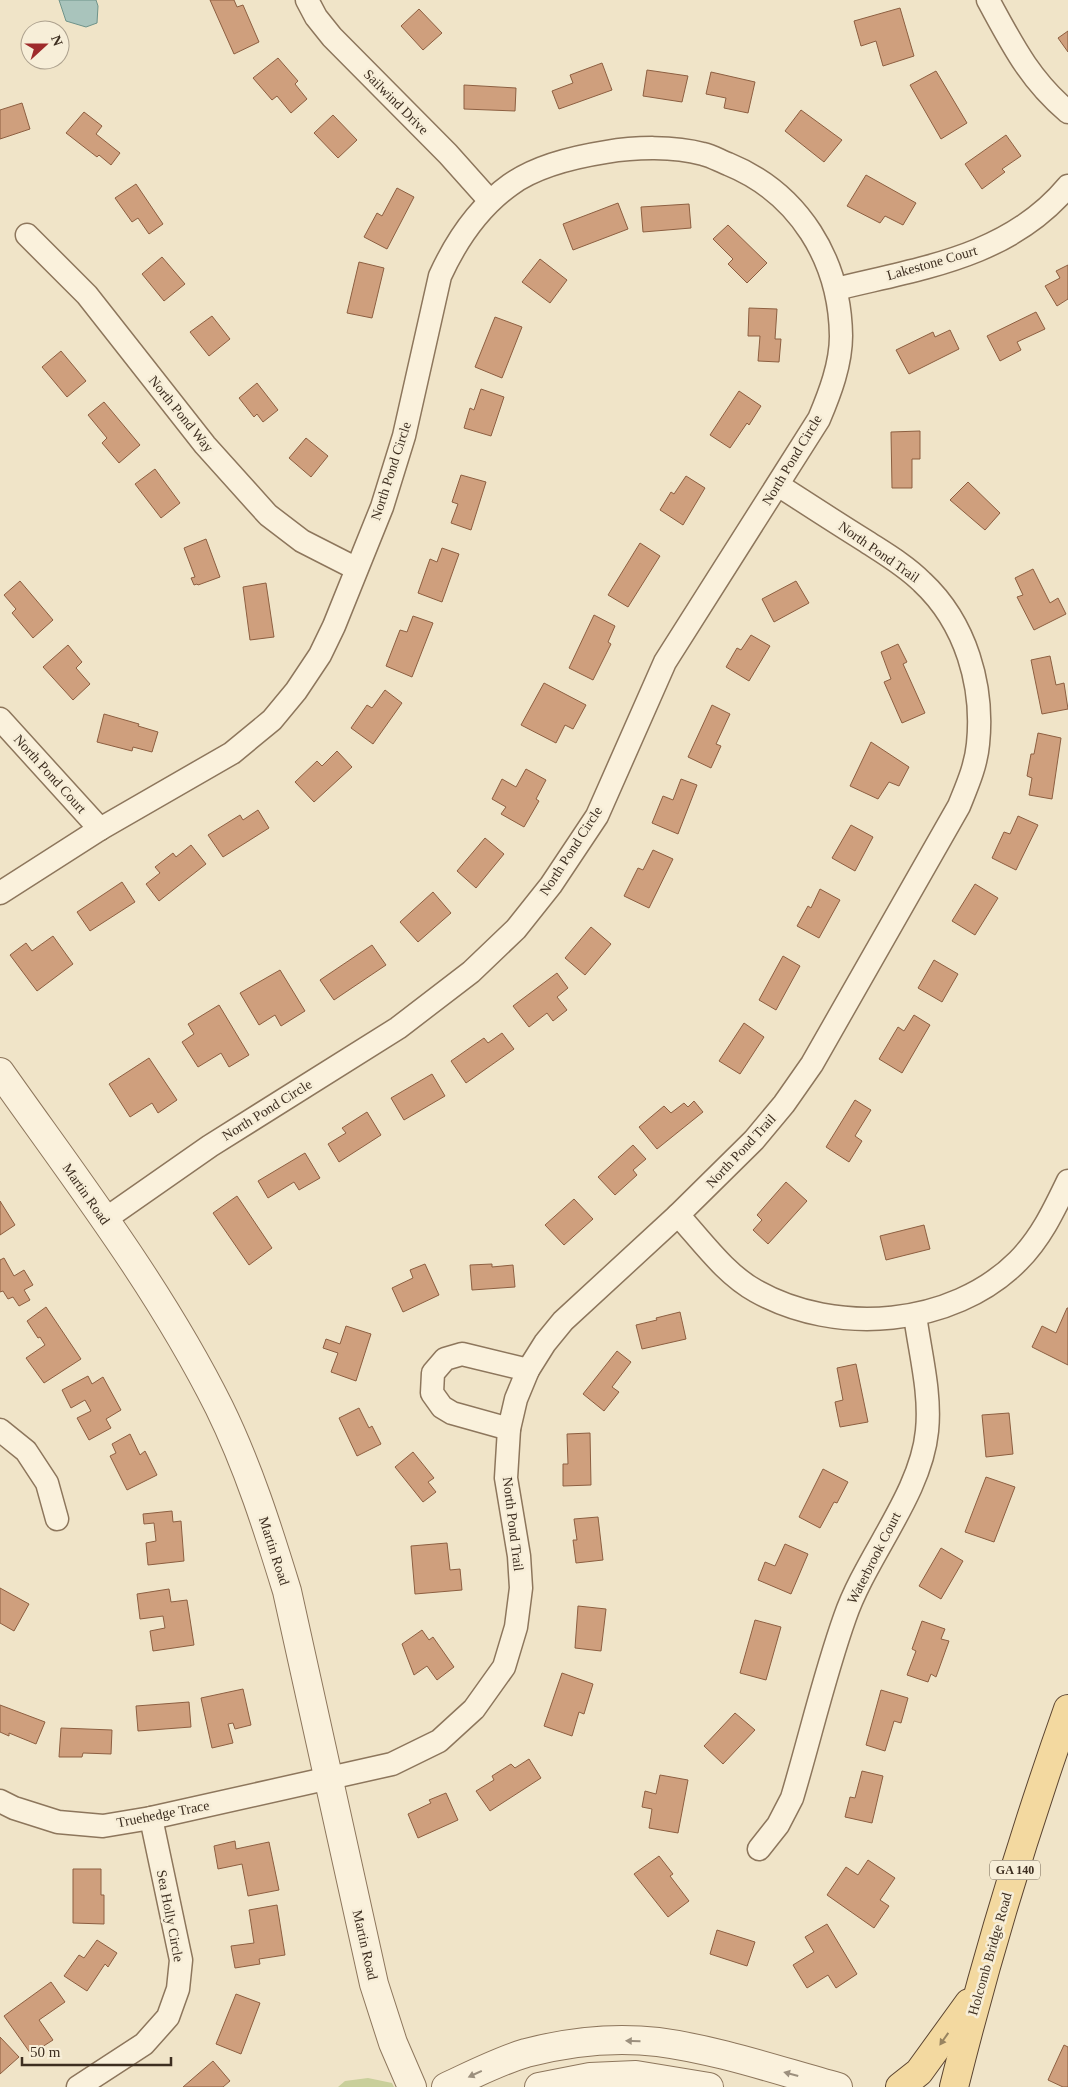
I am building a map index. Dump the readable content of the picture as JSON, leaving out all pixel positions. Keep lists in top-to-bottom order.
{
  "streets": {
    "main road": ["GA 140", "Holcomb Bridge Road"],
    "street": [
      "Sailwind Drive",
      "Lakestone Court",
      "North Pond Way",
      "North Pond Circle",
      "North Pond Trail",
      "North Pond Court",
      "Martin Road",
      "Waterbrook Court",
      "Truehedge Trace",
      "Sea Holly Circle"
    ]
  },
  "crossings": [
    ["Sailwind Drive", "North Pond Circle"],
    ["Lakestone Court", "North Pond Circle"],
    ["North Pond Way", "North Pond Circle"],
    ["North Pond Circle", "North Pond Trail"],
    ["North Pond Circle", "North Pond Court"],
    ["North Pond Circle", "Martin Road"],
    ["North Pond Trail", "Martin Road"],
    ["North Pond Trail", "Truehedge Trace"],
    ["Martin Road", "Truehedge Trace"],
    ["Truehedge Trace", "Sea Holly Circle"]
  ],
  "scale_bar": "50 m",
  "north": "right"
}
